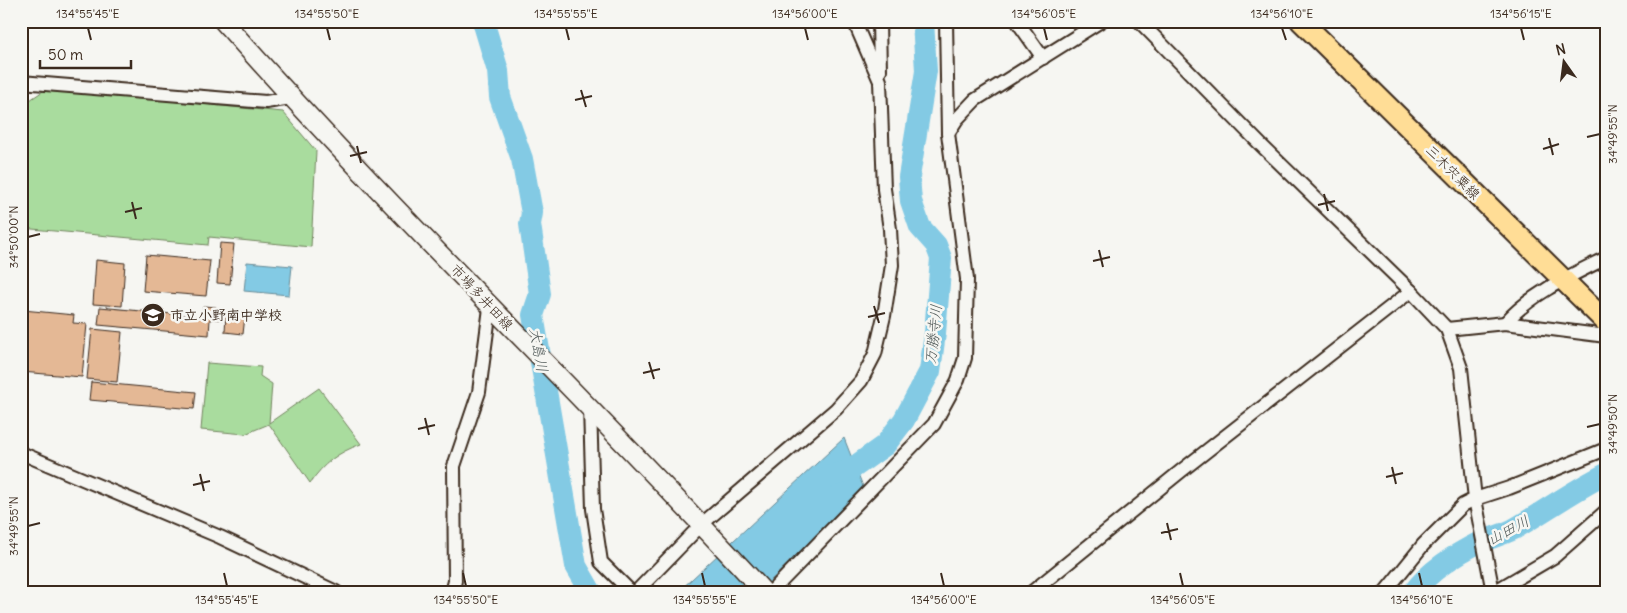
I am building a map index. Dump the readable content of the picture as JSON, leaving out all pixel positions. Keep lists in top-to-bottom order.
{
  "streets": {
    "main road": ["三木宍粟線", "市場多井田線"]
  },
  "water": ["万勝寺川", "大島川", "山田川"],
  "places": {
    "school or university": ["市立小野南中学校"]
  },
  "scale_bar": "50 m",
  "north": "top",
  "coordinates": [
    "134°55'45\"E",
    "134°55'50\"E",
    "134°55'55\"E",
    "134°56'00\"E",
    "134°56'05\"E",
    "134°56'10\"E",
    "134°56'15\"E",
    "34°49'55\"N",
    "34°50'00\"N",
    "34°49'50\"N"
  ]
}
